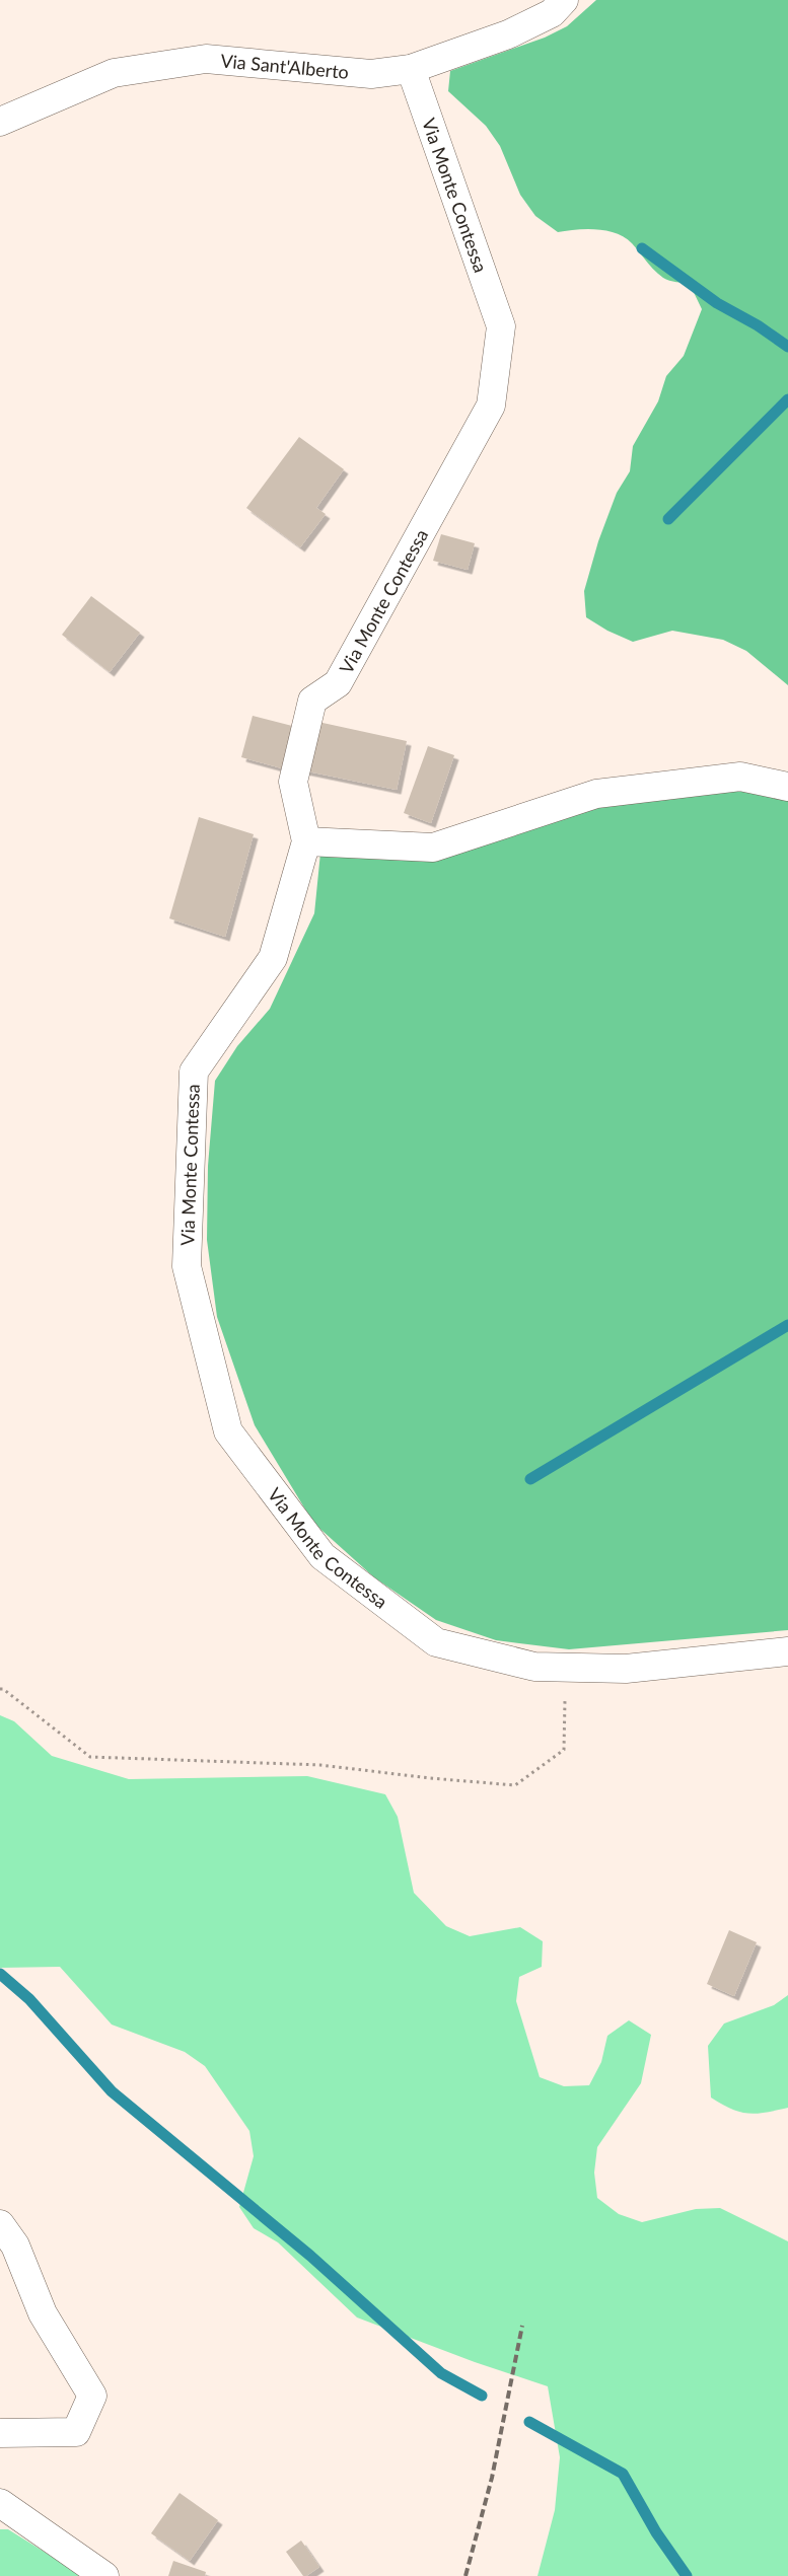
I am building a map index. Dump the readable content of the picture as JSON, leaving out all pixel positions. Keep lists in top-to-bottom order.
{
  "streets": {
    "street": ["Via Sant'Alberto", "Via Monte Contessa"]
  },
  "crossings": [
    ["Via Sant'Alberto", "Via Monte Contessa"]
  ]
}
